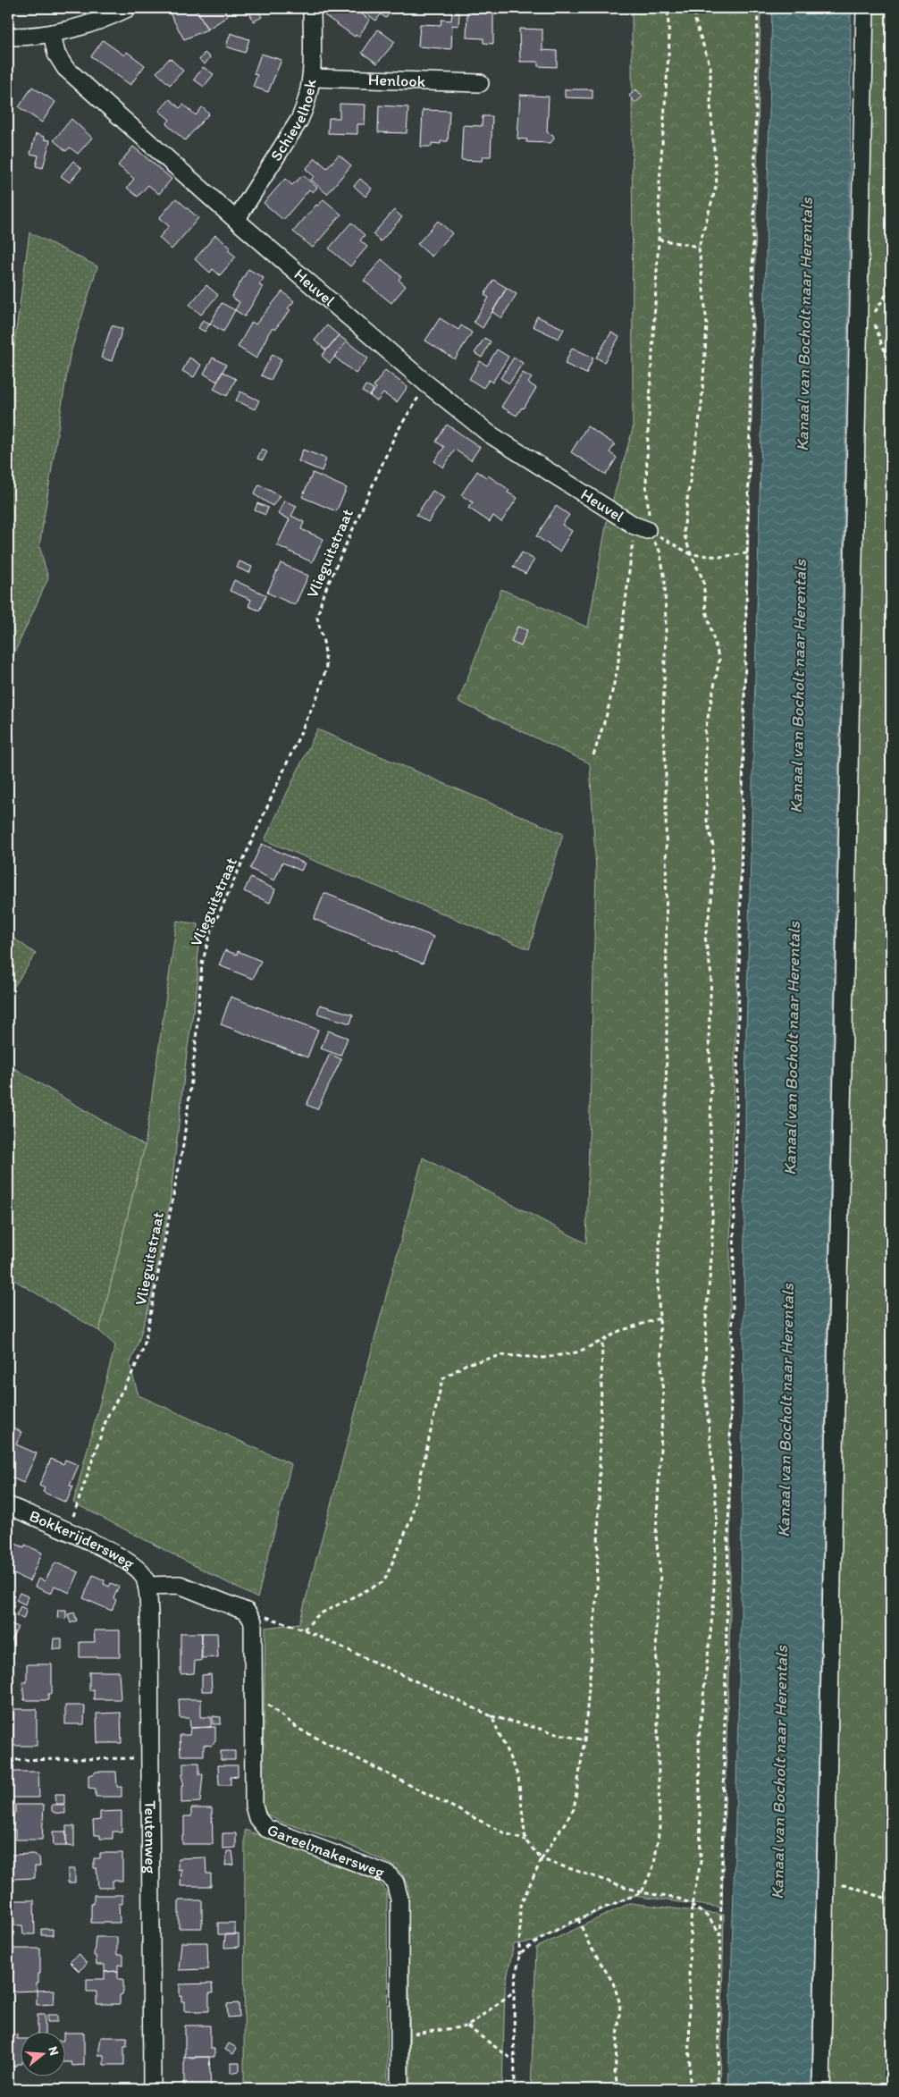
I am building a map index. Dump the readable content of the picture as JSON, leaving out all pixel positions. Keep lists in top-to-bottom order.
{
  "streets": {
    "street": [
      "Henlook",
      "Schievelhoek",
      "Heuvel",
      "Bokkerijdersweg",
      "Teutenweg",
      "Gareelmakersweg"
    ],
    "path": ["Vlieguitstraat"]
  },
  "crossings": [
    ["Henlook", "Schievelhoek"],
    ["Schievelhoek", "Heuvel"],
    ["Heuvel", "Vlieguitstraat"],
    ["Vlieguitstraat", "Bokkerijdersweg"],
    ["Bokkerijdersweg", "Teutenweg"]
  ],
  "water": ["Kanaal van Bocholt naar Herentals"],
  "north": "right"
}
